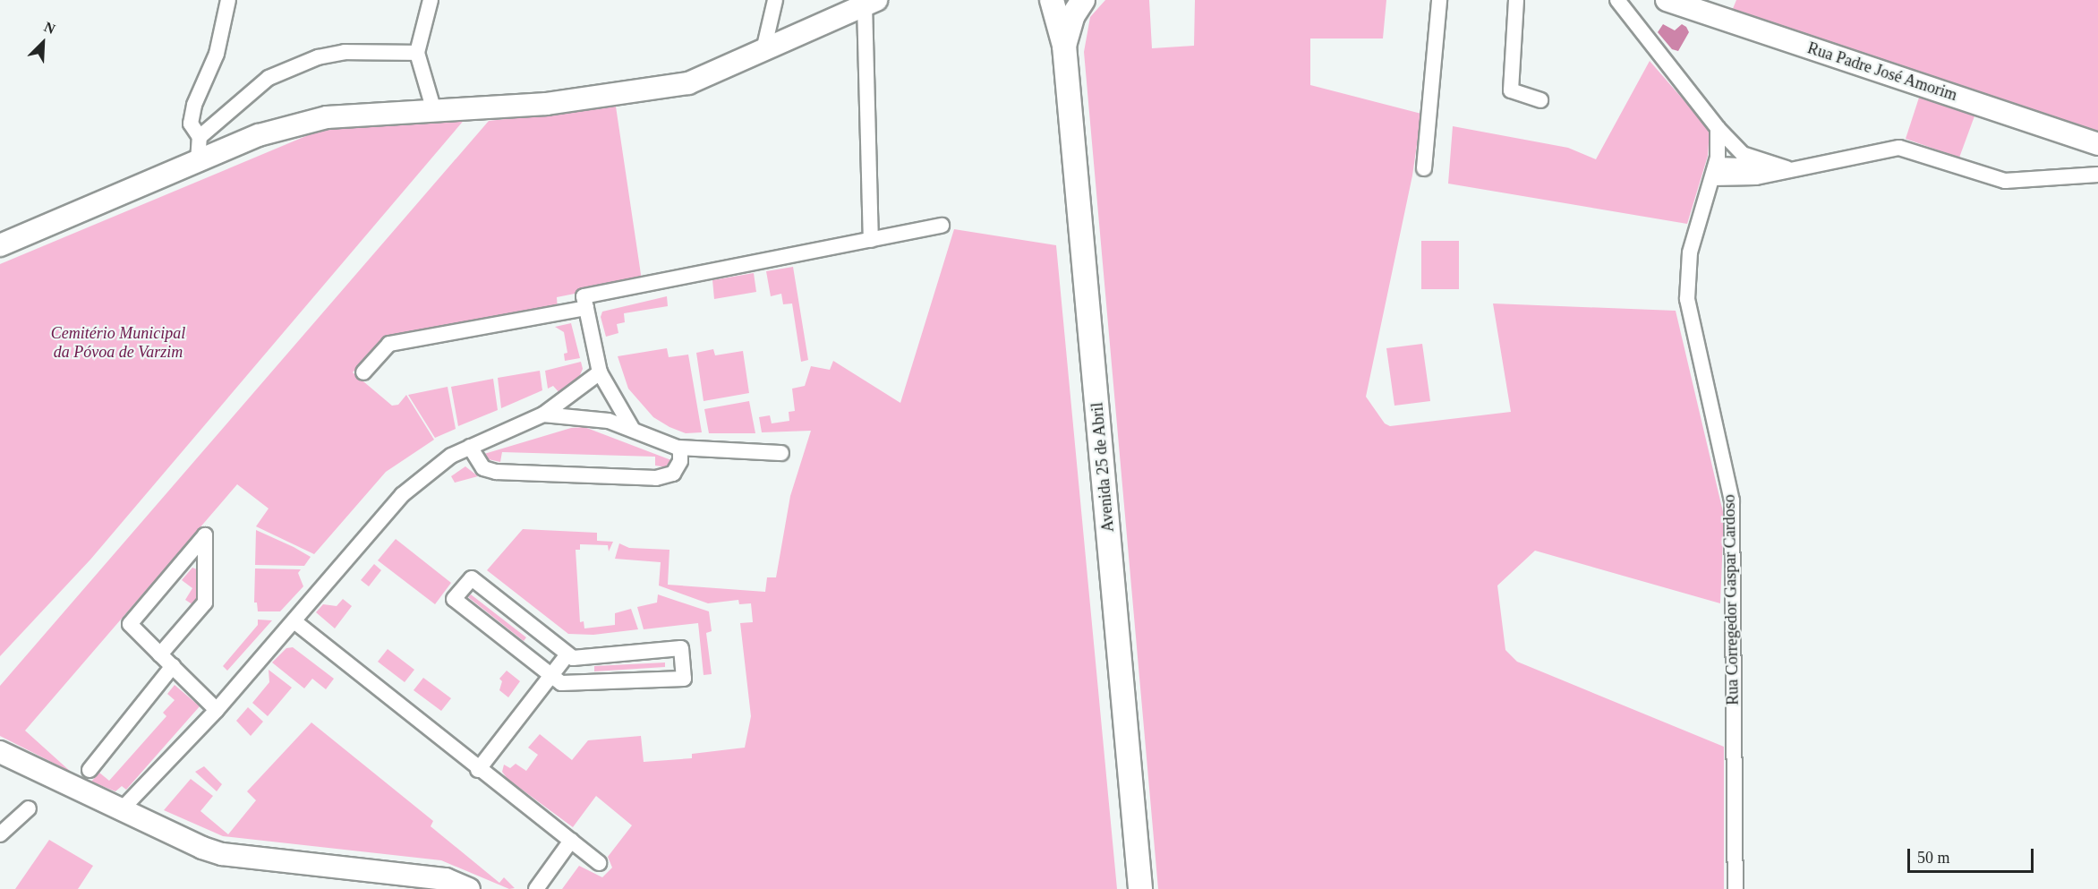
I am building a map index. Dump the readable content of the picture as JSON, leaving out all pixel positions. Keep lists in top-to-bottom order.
{
  "streets": {
    "main road": ["Avenida 25 de Abril"],
    "street": ["Rua Padre José Amorim", "Rua Corregedor Gaspar Cardoso"]
  },
  "parks": ["Cemitério Municipal da Póvoa de Varzim"],
  "scale_bar": "50 m",
  "north": "top right"
}
